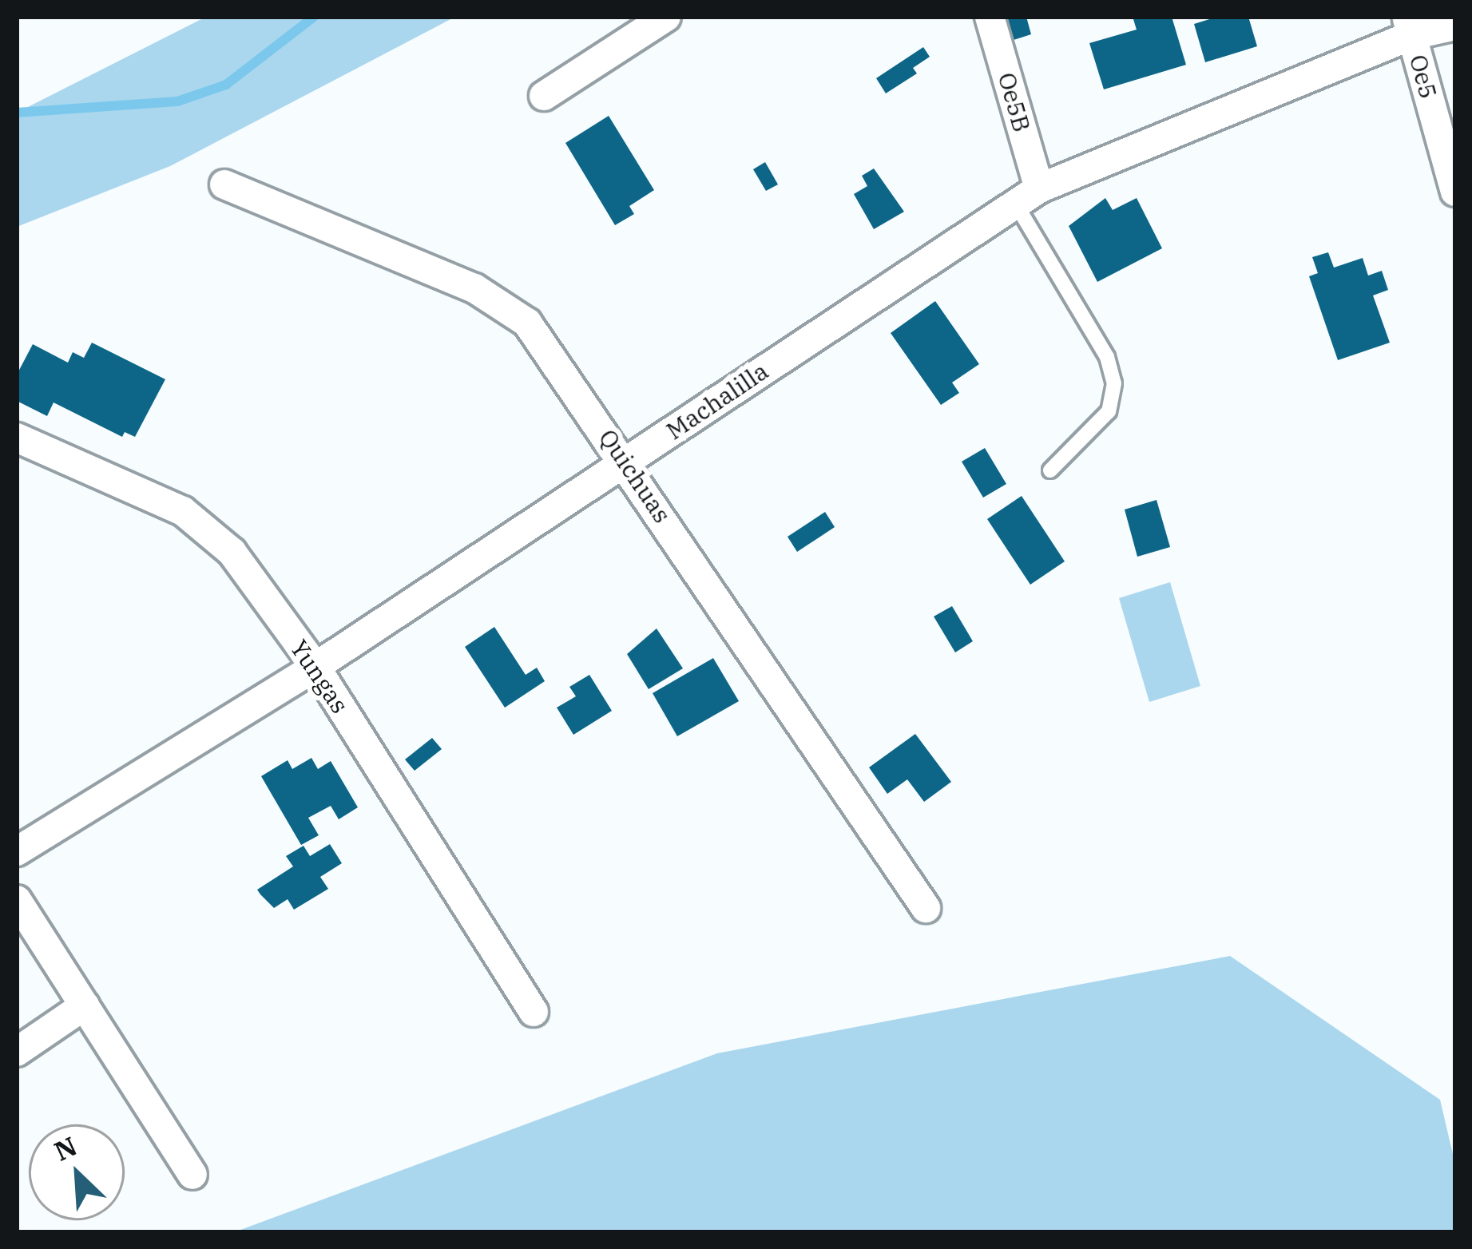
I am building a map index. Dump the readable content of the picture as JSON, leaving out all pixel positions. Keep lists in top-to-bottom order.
{
  "streets": {
    "street": [
      "Oe5",
      "Oe5B",
      "Machalilla",
      "Quichuas",
      "Yungas"
    ]
  },
  "crossings": [
    ["Oe5", "Machalilla"],
    ["Oe5B", "Machalilla"],
    ["Machalilla", "Quichuas"],
    ["Machalilla", "Yungas"]
  ],
  "north": "top left"
}
